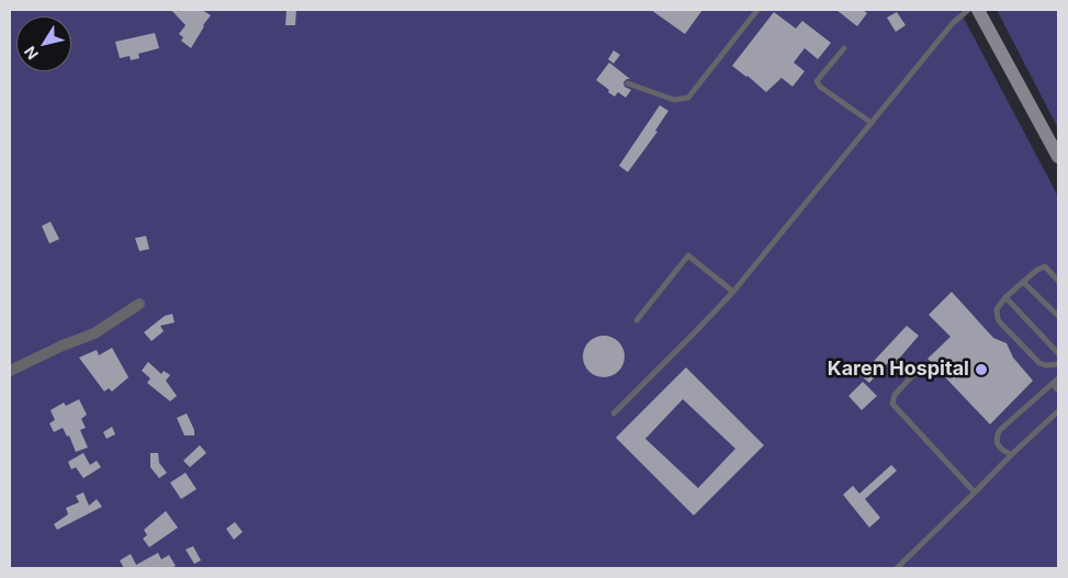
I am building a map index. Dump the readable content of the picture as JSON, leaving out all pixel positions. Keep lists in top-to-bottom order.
{
  "places": ["Karen Hospital"],
  "north": "bottom left"
}
